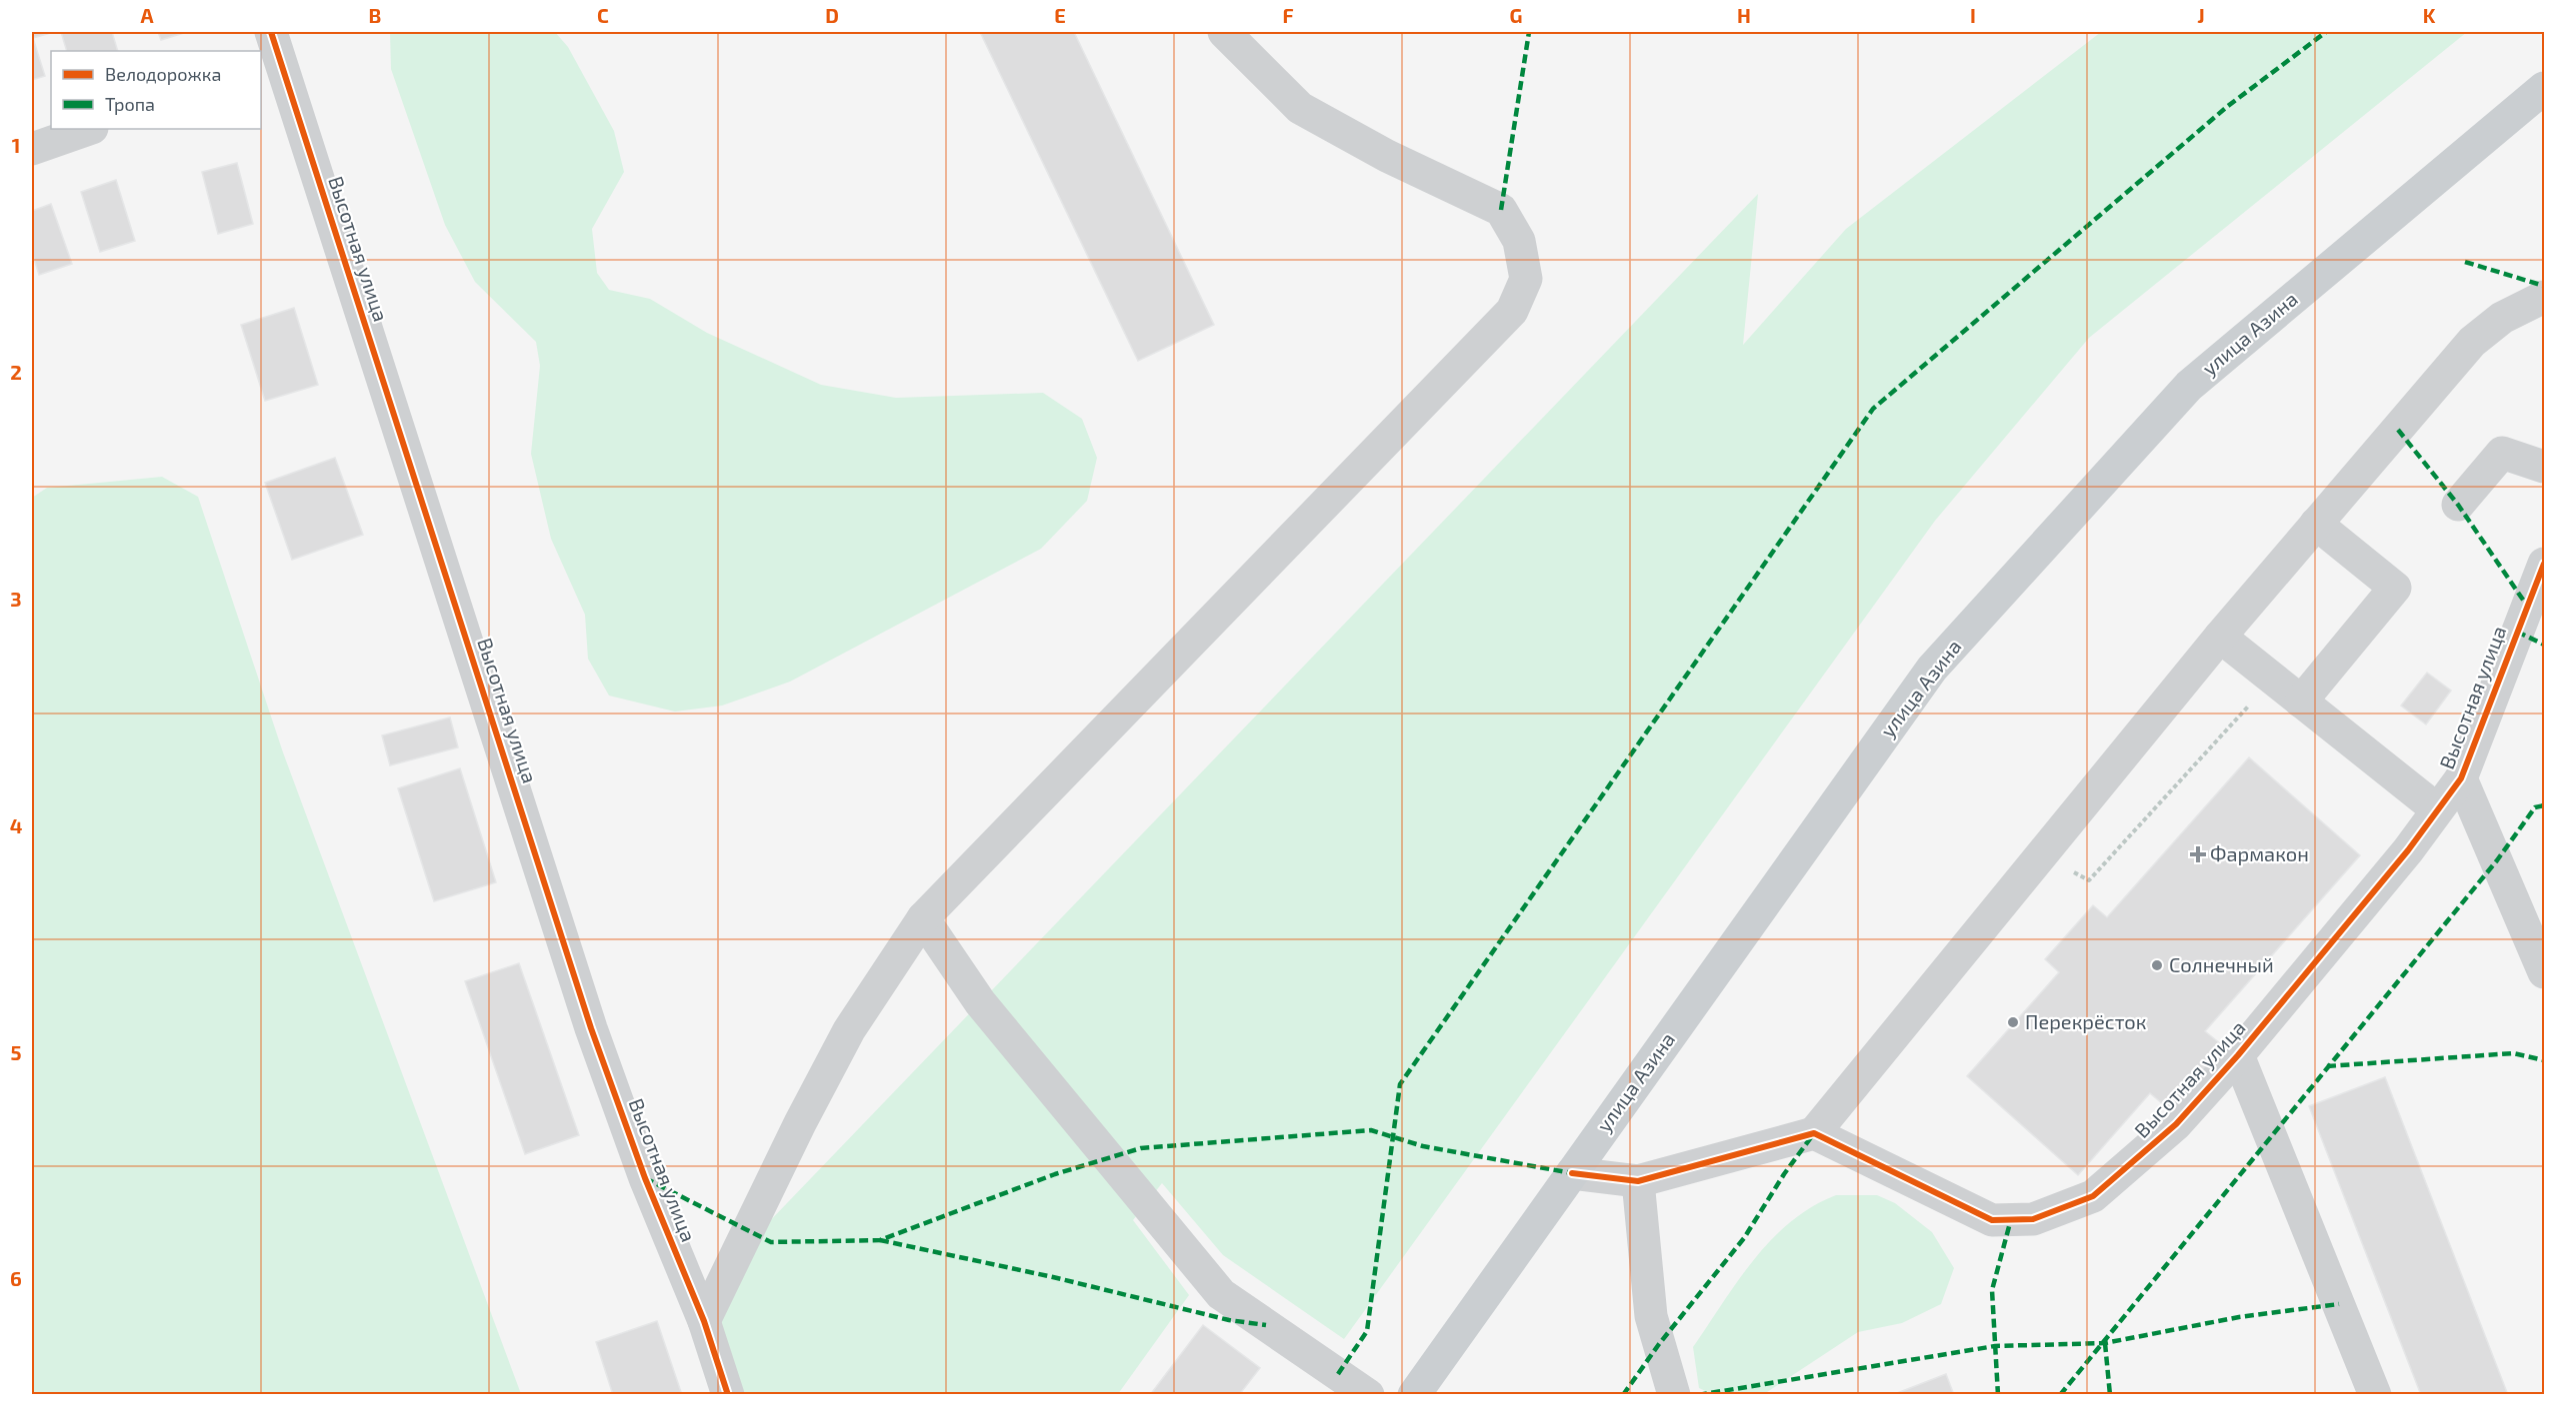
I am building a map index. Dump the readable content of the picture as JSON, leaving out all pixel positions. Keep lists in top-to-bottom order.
{
  "streets": {
    "main road": ["улица Азина"],
    "street": ["Высотная улица"]
  },
  "places": {
    "health": ["Фармакон"],
    "other": ["Солнечный", "Перекрёсток"]
  },
  "legend": ["Велодорожка", "Тропа"],
  "grid": {
    "columns": [
      "A",
      "B",
      "C",
      "D",
      "E",
      "F",
      "G",
      "H",
      "I",
      "J",
      "K"
    ],
    "rows": [
      "1",
      "2",
      "3",
      "4",
      "5",
      "6"
    ]
  }
}
